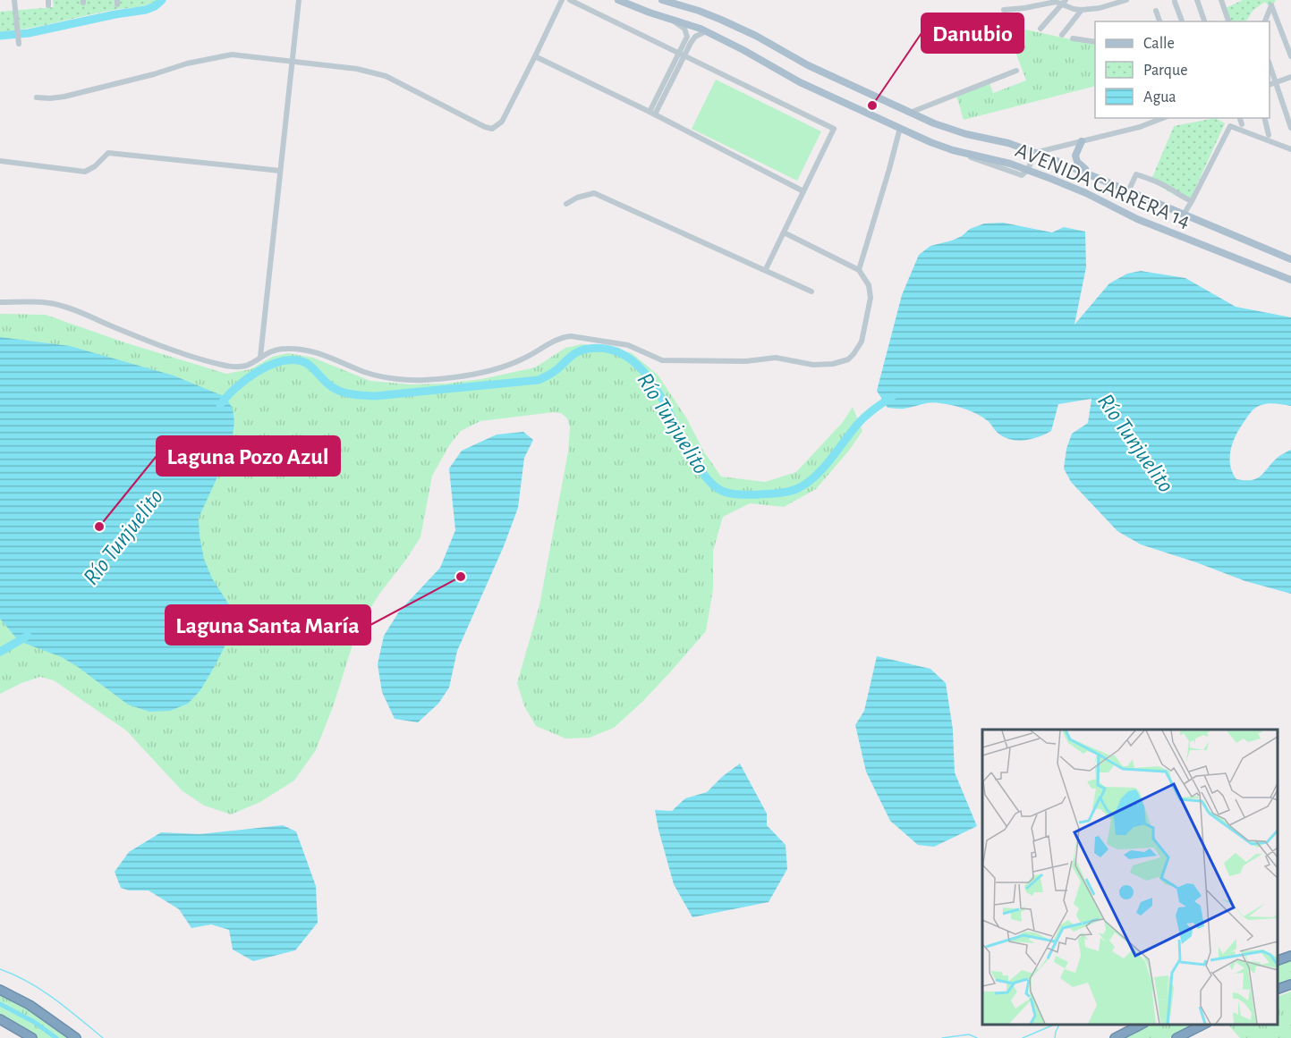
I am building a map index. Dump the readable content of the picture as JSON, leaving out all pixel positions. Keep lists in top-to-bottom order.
{
  "streets": {
    "main road": ["AVENIDA CARRERA 14"]
  },
  "water": ["Río Tunjuelito"],
  "places": ["Danubio", "Laguna Pozo Azul", "Laguna Santa María"],
  "legend": ["Calle", "Parque", "Agua"]
}
